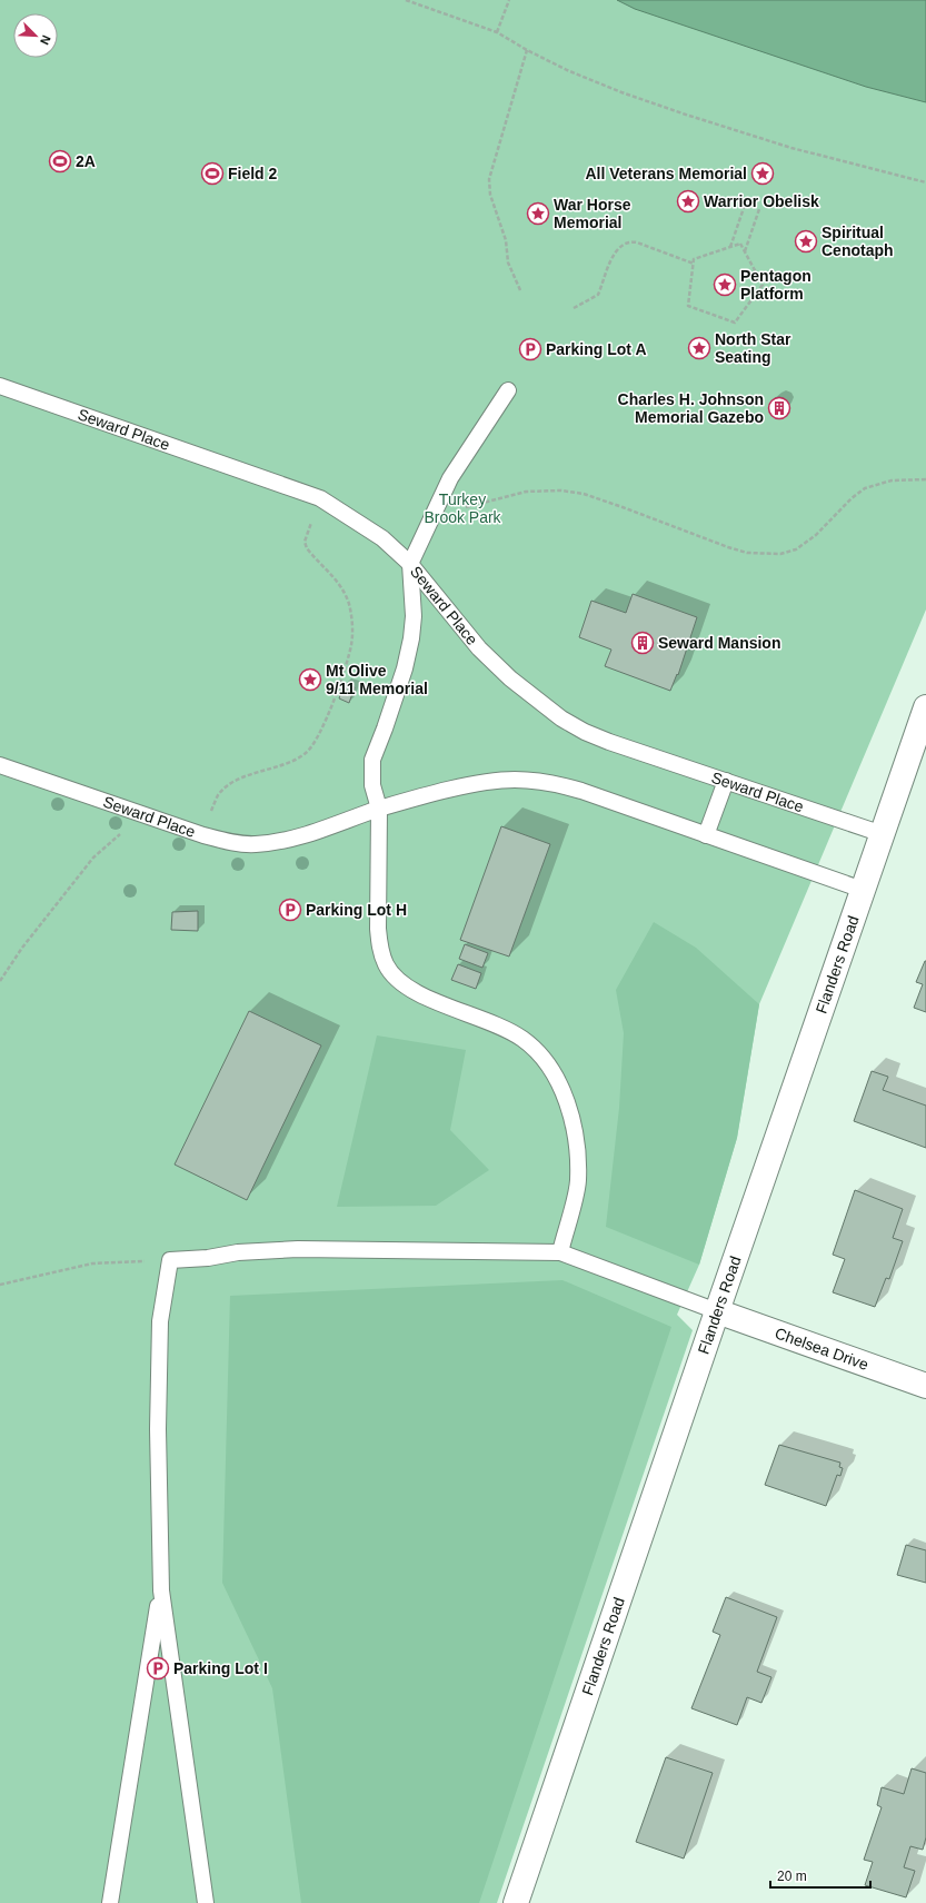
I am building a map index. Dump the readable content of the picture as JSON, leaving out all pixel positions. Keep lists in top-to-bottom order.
{
  "streets": {
    "main road": ["Flanders Road", "Chelsea Drive"],
    "lane": ["Seward Place"]
  },
  "crossings": [
    ["Seward Place", "Flanders Road"],
    ["Flanders Road", "Chelsea Drive"]
  ],
  "parks": ["Turkey Brook Park"],
  "places": {
    "sports": ["2A", "Field 2"],
    "place": [
      "All Veterans Memorial",
      "Warrior Obelisk",
      "War Horse Memorial",
      "Spiritual Cenotaph",
      "Pentagon Platform",
      "North Star Seating",
      "Mt Olive 9/11 Memorial"
    ],
    "parking": ["Parking Lot A", "Parking Lot H", "Parking Lot I"],
    "building": ["Charles H. Johnson Memorial Gazebo", "Seward Mansion"]
  },
  "scale_bar": "20 m",
  "north": "bottom right"
}
